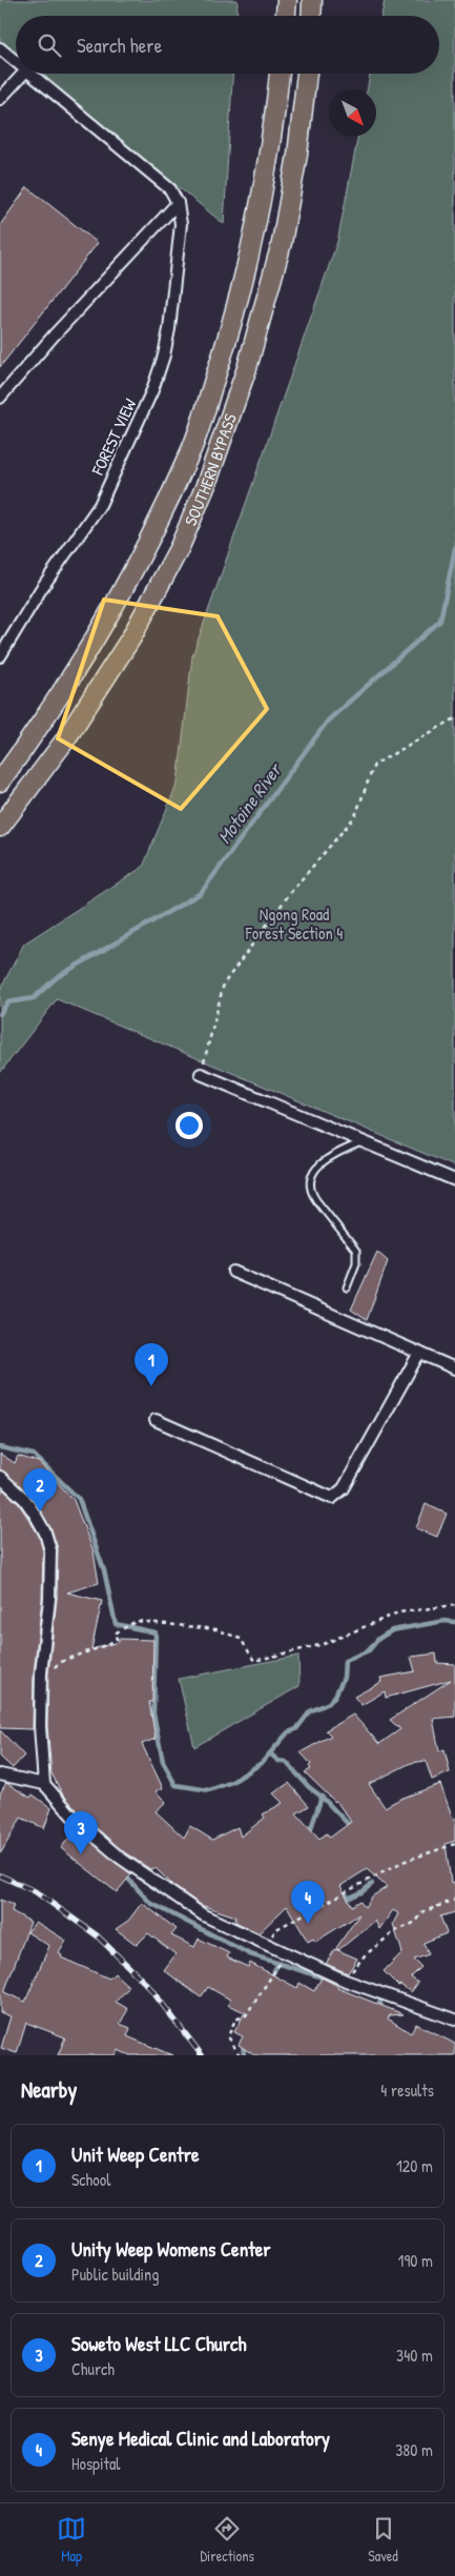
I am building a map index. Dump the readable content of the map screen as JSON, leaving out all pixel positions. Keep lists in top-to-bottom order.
{
  "streets": {
    "highway": ["SOUTHERN BYPASS"],
    "street": ["FOREST VIEW"]
  },
  "water": ["Motoine River"],
  "parks": ["Ngong Road Forest Section 4"],
  "north": "bottom right",
  "page": {
    "search": "Search here",
    "pins": [
      "1",
      "2",
      "3",
      "4"
    ],
    "heading": ["Nearby", "4 results"],
    "list": [
      {
        "mark": "1",
        "name": "Unit Weep Centre",
        "note": "School",
        "value": "120 m"
      },
      {
        "mark": "2",
        "name": "Unity Weep Womens Center",
        "note": "Public building",
        "value": "190 m"
      },
      {
        "mark": "3",
        "name": "Soweto West LLC Church",
        "note": "Church",
        "value": "340 m"
      },
      {
        "mark": "4",
        "name": "Senye Medical Clinic and Laboratory",
        "note": "Hospital",
        "value": "380 m"
      }
    ],
    "nav": ["Map", "Directions", "Saved"]
  }
}
